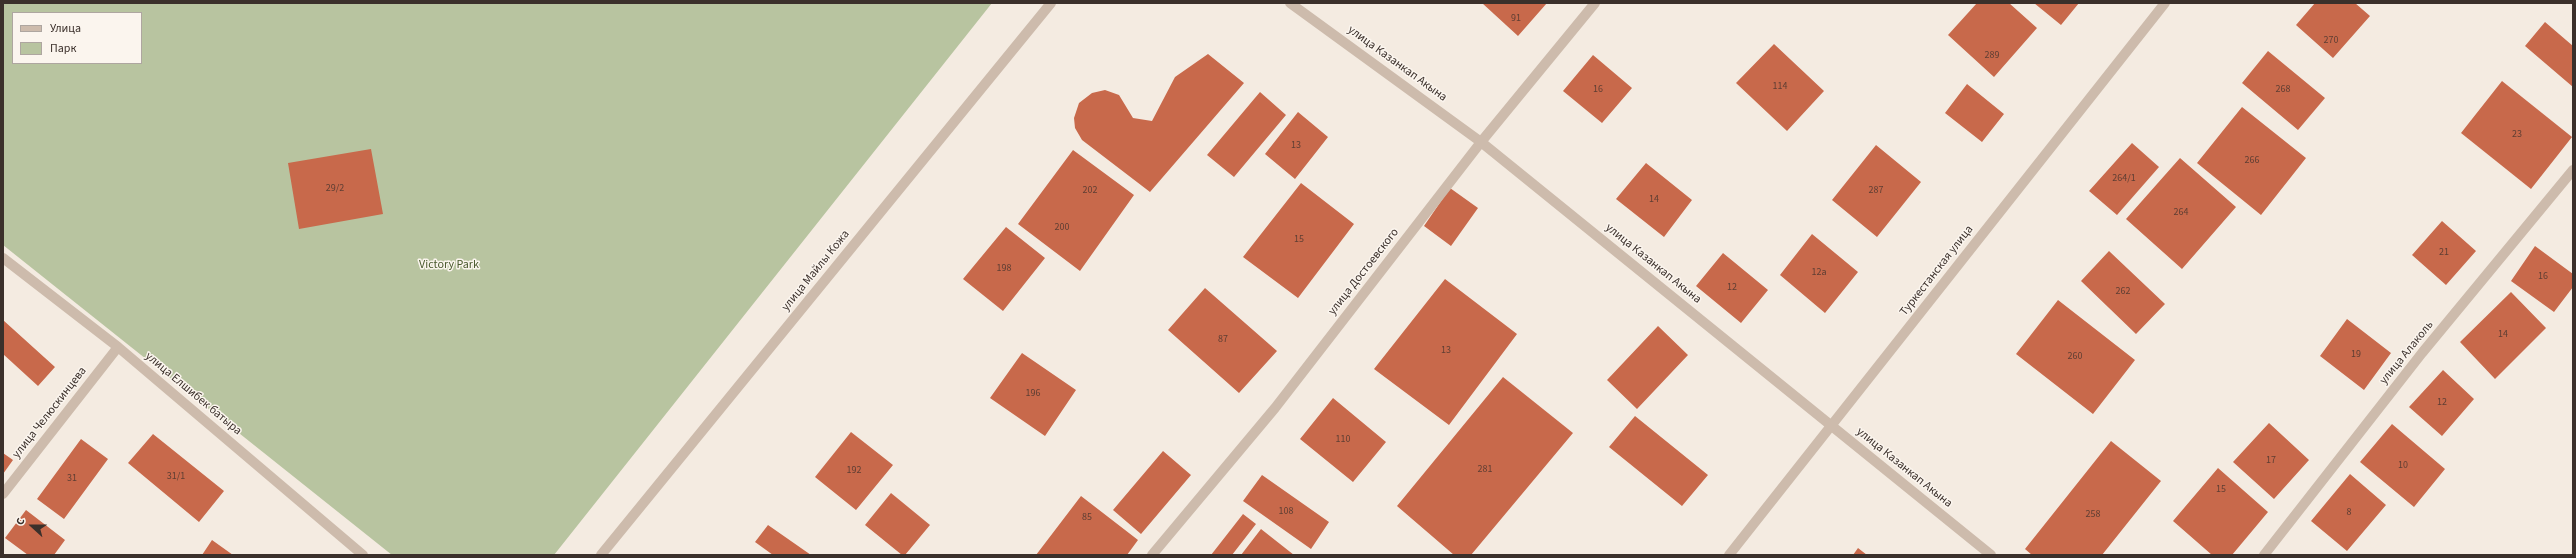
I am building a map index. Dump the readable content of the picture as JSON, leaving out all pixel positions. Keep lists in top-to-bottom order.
{
  "streets": {
    "street": [
      "улица Казанкап Акына",
      "улица Майлы Кожа",
      "Туркестанская улица",
      "улица Достоевского",
      "улица Алаколь",
      "улица Елшибек батыра",
      "улица Челюскинцева"
    ]
  },
  "crossings": [
    ["улица Казанкап Акына", "Туркестанская улица"],
    ["улица Казанкап Акына", "улица Достоевского"],
    ["улица Елшибек батыра", "улица Челюскинцева"]
  ],
  "parks": ["Victory Park"],
  "house_numbers": [
    "91",
    "270",
    "289",
    "114",
    "16",
    "268",
    "23",
    "13",
    "266",
    "264/1",
    "29/2",
    "202",
    "287",
    "14",
    "264",
    "200",
    "15",
    "21",
    "198",
    "12а",
    "16",
    "12",
    "262",
    "14",
    "87",
    "13",
    "19",
    "260",
    "196",
    "12",
    "110",
    "17",
    "10",
    "281",
    "192",
    "31/1",
    "31",
    "15",
    "108",
    "8",
    "258",
    "85"
  ],
  "legend": ["Улица", "Парк"],
  "north": "left"
}
